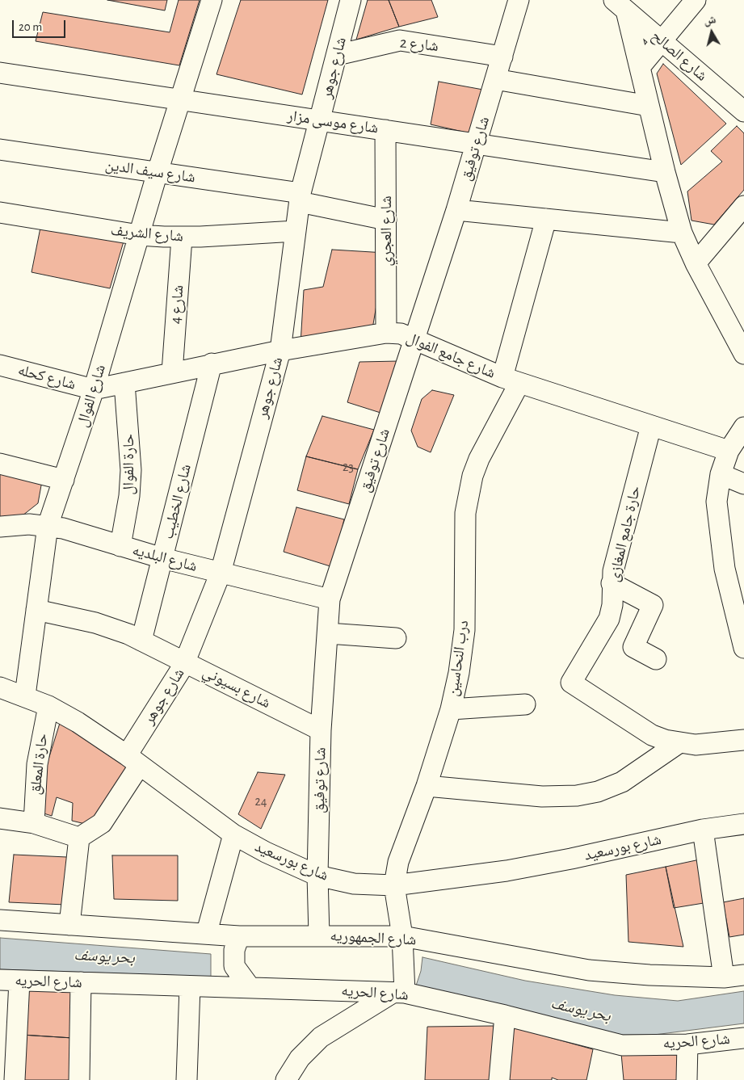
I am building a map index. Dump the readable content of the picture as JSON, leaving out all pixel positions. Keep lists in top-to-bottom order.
{
  "streets": {
    "street": [
      "شارع 2",
      "شارع الصالح",
      "شارع جوهر",
      "شارع موسى مزار",
      "شارع توفيق",
      "شارع سيف الدين",
      "شارع العجري",
      "شارع الشريف",
      "شارع 4",
      "شارع جامع الفوال",
      "شارع كحله",
      "شارع الفوال",
      "حارة الفوال",
      "شارع الخطيب",
      "حارة جامع المغازى",
      "شارع البلديه",
      "درب النحاسين",
      "شارع بسيوني",
      "حارة المعلق",
      "شارع بورسعيد",
      "شارع الجمهوريه",
      "شارع الحريه"
    ]
  },
  "crossings": [
    ["شارع 2", "شارع جوهر"],
    ["شارع 2", "شارع توفيق"],
    ["شارع جوهر", "شارع موسى مزار"],
    ["شارع جوهر", "شارع سيف الدين"],
    ["شارع جوهر", "شارع الشريف"],
    ["شارع جوهر", "شارع جامع الفوال"],
    ["شارع جوهر", "شارع البلديه"],
    ["شارع جوهر", "شارع بسيوني"],
    ["شارع جوهر", "شارع بورسعيد"],
    ["شارع موسى مزار", "شارع توفيق"],
    ["شارع موسى مزار", "شارع العجري"],
    ["شارع موسى مزار", "شارع الفوال"],
    ["شارع توفيق", "شارع جامع الفوال"],
    ["شارع توفيق", "شارع البلديه"],
    ["شارع توفيق", "شارع بسيوني"],
    ["شارع توفيق", "شارع بورسعيد"],
    ["شارع توفيق", "شارع الجمهوريه"],
    ["شارع سيف الدين", "شارع العجري"],
    ["شارع سيف الدين", "شارع الفوال"],
    ["شارع العجري", "شارع جامع الفوال"],
    ["شارع الشريف", "شارع 4"],
    ["شارع الشريف", "شارع الفوال"],
    ["شارع 4", "شارع جامع الفوال"],
    ["شارع جامع الفوال", "شارع كحله"],
    ["شارع جامع الفوال", "شارع الفوال"],
    ["شارع جامع الفوال", "حارة الفوال"],
    ["شارع جامع الفوال", "شارع الخطيب"],
    ["شارع جامع الفوال", "حارة جامع المغازى"],
    ["شارع جامع الفوال", "درب النحاسين"],
    ["شارع كحله", "شارع الفوال"],
    ["شارع الفوال", "شارع البلديه"],
    ["شارع الفوال", "شارع بسيوني"],
    ["شارع الفوال", "شارع بورسعيد"],
    ["حارة الفوال", "شارع البلديه"],
    ["شارع الخطيب", "شارع البلديه"],
    ["شارع الخطيب", "شارع بسيوني"],
    ["درب النحاسين", "شارع بورسعيد"],
    ["درب النحاسين", "شارع الجمهوريه"],
    ["درب النحاسين", "شارع الحريه"],
    ["حارة المعلق", "شارع بورسعيد"]
  ],
  "water": ["بحر يوسف"],
  "house_numbers": ["23", "24"],
  "scale_bar": "20 m",
  "north": "top"
}
